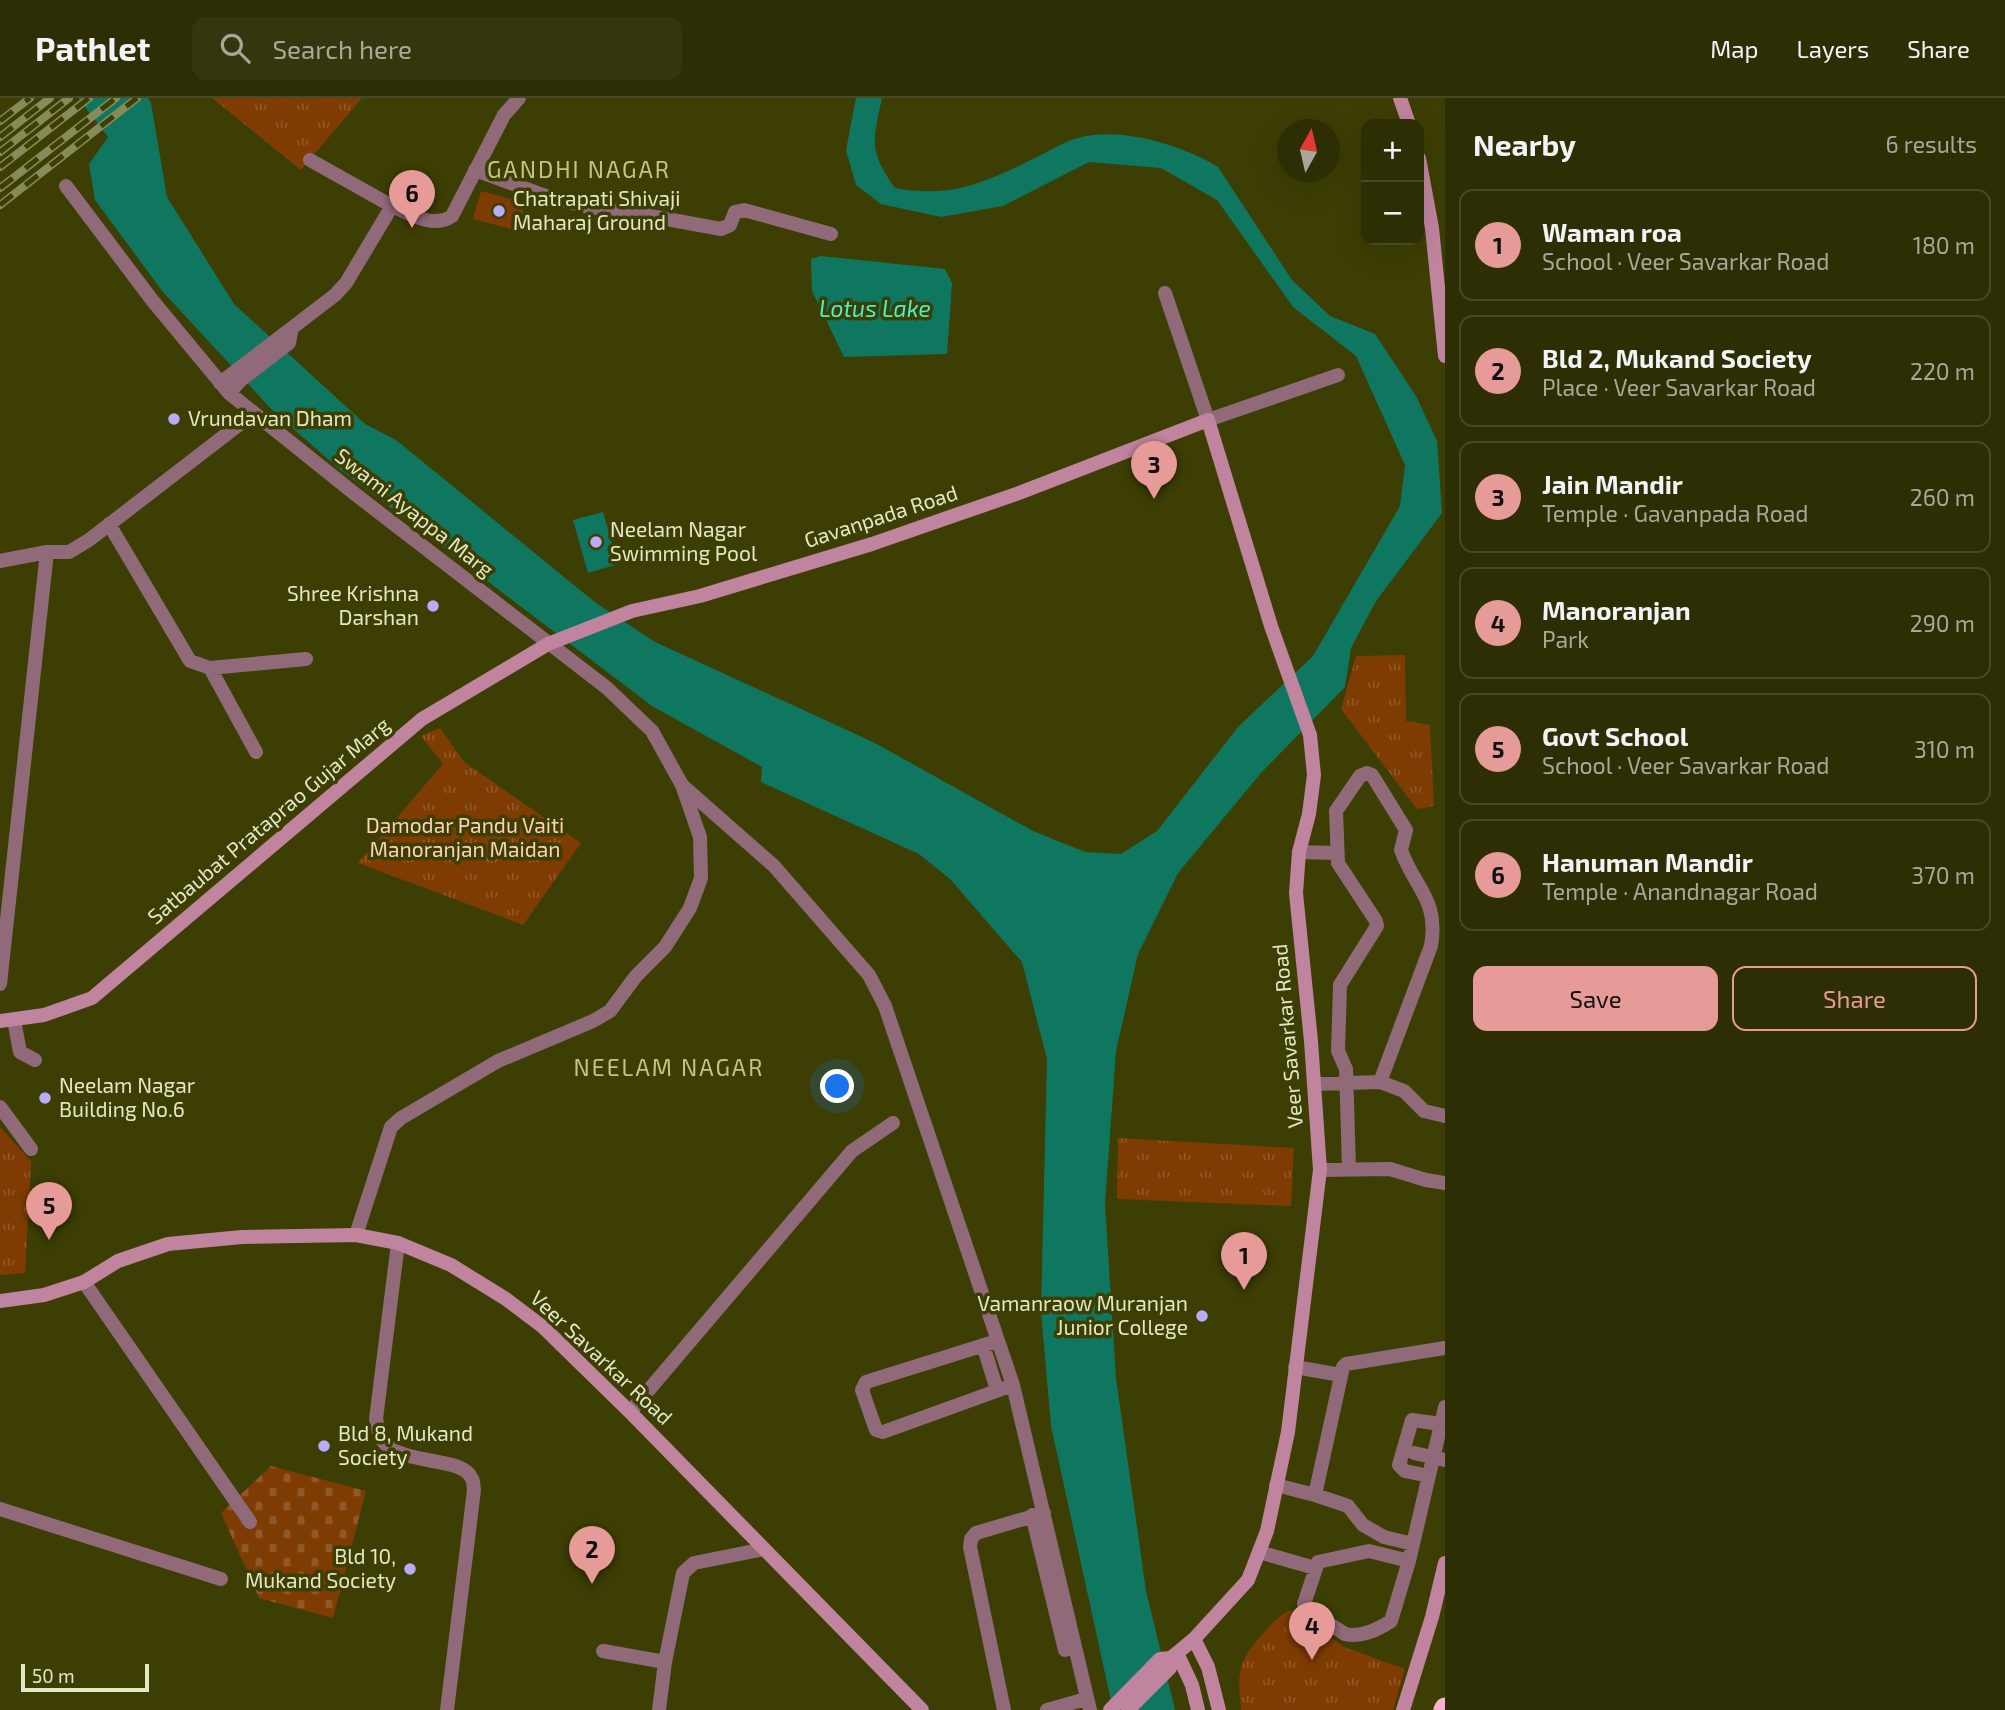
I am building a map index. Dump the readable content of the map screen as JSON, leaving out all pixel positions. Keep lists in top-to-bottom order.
{
  "streets": {
    "street": [
      "Swami Ayappa Marg",
      "Gavanpada Road",
      "Satbaubat Prataprao Gujar Marg",
      "Veer Savarkar Road"
    ]
  },
  "crossings": [
    ["Swami Ayappa Marg", "Gavanpada Road"],
    ["Swami Ayappa Marg", "Satbaubat Prataprao Gujar Marg"],
    ["Gavanpada Road", "Satbaubat Prataprao Gujar Marg"],
    ["Gavanpada Road", "Veer Savarkar Road"]
  ],
  "districts": ["GANDHI NAGAR", "NEELAM NAGAR"],
  "water": ["Lotus Lake"],
  "parks": ["Damodar Pandu Vaiti Manoranjan Maidan"],
  "places": [
    "Chatrapati Shivaji Maharaj Ground",
    "Vrundavan Dham",
    "Neelam Nagar Swimming Pool",
    "Shree Krishna Darshan",
    "Neelam Nagar Building No.6",
    "Vamanraow Muranjan Junior College",
    "Bld 8, Mukand Society",
    "Bld 10, Mukand Society"
  ],
  "scale_bar": "50 m",
  "north": "top",
  "page": {
    "header": "Pathlet",
    "search": "Search here",
    "nav": ["Map", "Layers", "Share"],
    "heading": ["Nearby", "6 results"],
    "map_buttons": ["+", "−"],
    "pins": [
      "6",
      "3",
      "5",
      "1",
      "2",
      "4"
    ],
    "list": [
      {
        "mark": "1",
        "name": "Waman roa",
        "note": "School · Veer Savarkar Road",
        "value": "180 m"
      },
      {
        "mark": "2",
        "name": "Bld 2, Mukand Society",
        "note": "Place · Veer Savarkar Road",
        "value": "220 m"
      },
      {
        "mark": "3",
        "name": "Jain Mandir",
        "note": "Temple · Gavanpada Road",
        "value": "260 m"
      },
      {
        "mark": "4",
        "name": "Manoranjan",
        "note": "Park",
        "value": "290 m"
      },
      {
        "mark": "5",
        "name": "Govt School",
        "note": "School · Veer Savarkar Road",
        "value": "310 m"
      },
      {
        "mark": "6",
        "name": "Hanuman Mandir",
        "note": "Temple · Anandnagar Road",
        "value": "370 m"
      }
    ],
    "buttons": ["Save", "Share"],
    "scale": "50 m"
  }
}
